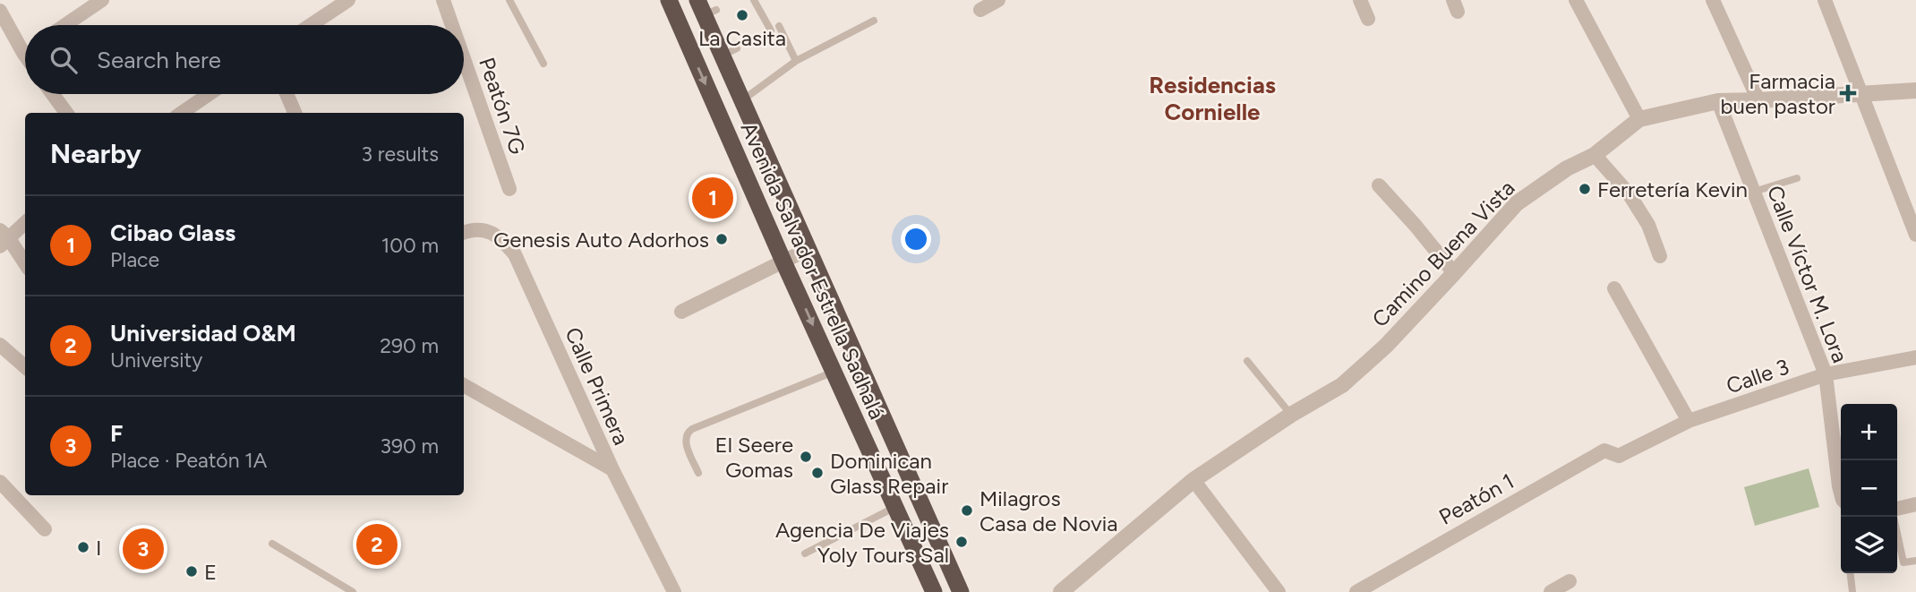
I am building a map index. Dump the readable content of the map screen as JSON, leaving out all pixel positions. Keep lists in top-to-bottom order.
{
  "streets": {
    "highway": ["Avenida Salvador Estrella Sadhalá"],
    "street": [
      "Peatón 7G",
      "Camino Buena Vista",
      "Calle Víctor M. Lora",
      "Calle 3",
      "Calle Primera",
      "Peatón 1"
    ]
  },
  "crossings": [
    ["Camino Buena Vista", "Calle Víctor M. Lora"],
    ["Calle Víctor M. Lora", "Calle 3"],
    ["Calle 3", "Peatón 1"]
  ],
  "districts": ["Residencias Cornielle"],
  "places": {
    "other": [
      "La Casita",
      "Ferretería Kevin",
      "Genesis Auto Adorhos",
      "El Seere Gomas",
      "Dominican Glass Repair",
      "Milagros Casa de Novia",
      "Agencia De Viajes Yoly Tours Sal",
      "I",
      "E"
    ],
    "health": ["Farmacia buen pastor"]
  },
  "page": {
    "search": "Search here",
    "heading": ["Nearby", "3 results"],
    "pins": ["1", "2", "3"],
    "list": [
      {
        "mark": "1",
        "name": "Cibao Glass",
        "note": "Place",
        "value": "100 m"
      },
      {
        "mark": "2",
        "name": "Universidad O&M",
        "note": "University",
        "value": "290 m"
      },
      {
        "mark": "3",
        "name": "F",
        "note": "Place · Peatón 1A",
        "value": "390 m"
      }
    ],
    "map_buttons": ["+", "−"]
  }
}
